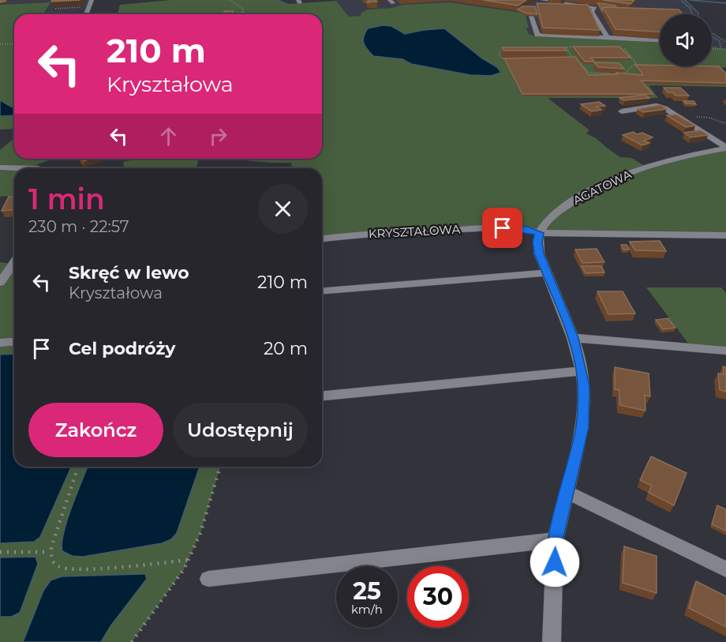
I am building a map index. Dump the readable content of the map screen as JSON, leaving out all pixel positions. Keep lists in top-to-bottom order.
{
  "streets": {
    "street": ["AGATOWA", "KRYSZTAŁOWA"]
  },
  "crossings": [
    ["AGATOWA", "KRYSZTAŁOWA"]
  ],
  "page": {
    "turn": ["210 m", "Kryształowa"],
    "heading": ["1 min", "230 m · 22:57"],
    "list": [
      {
        "name": "Skręć w lewo",
        "note": "Kryształowa",
        "value": "210 m"
      },
      {
        "name": "Cel podróży",
        "value": "20 m"
      }
    ],
    "buttons": ["Zakończ", "Udostępnij"],
    "speed": "25 km/h",
    "limit": "30"
  }
}
